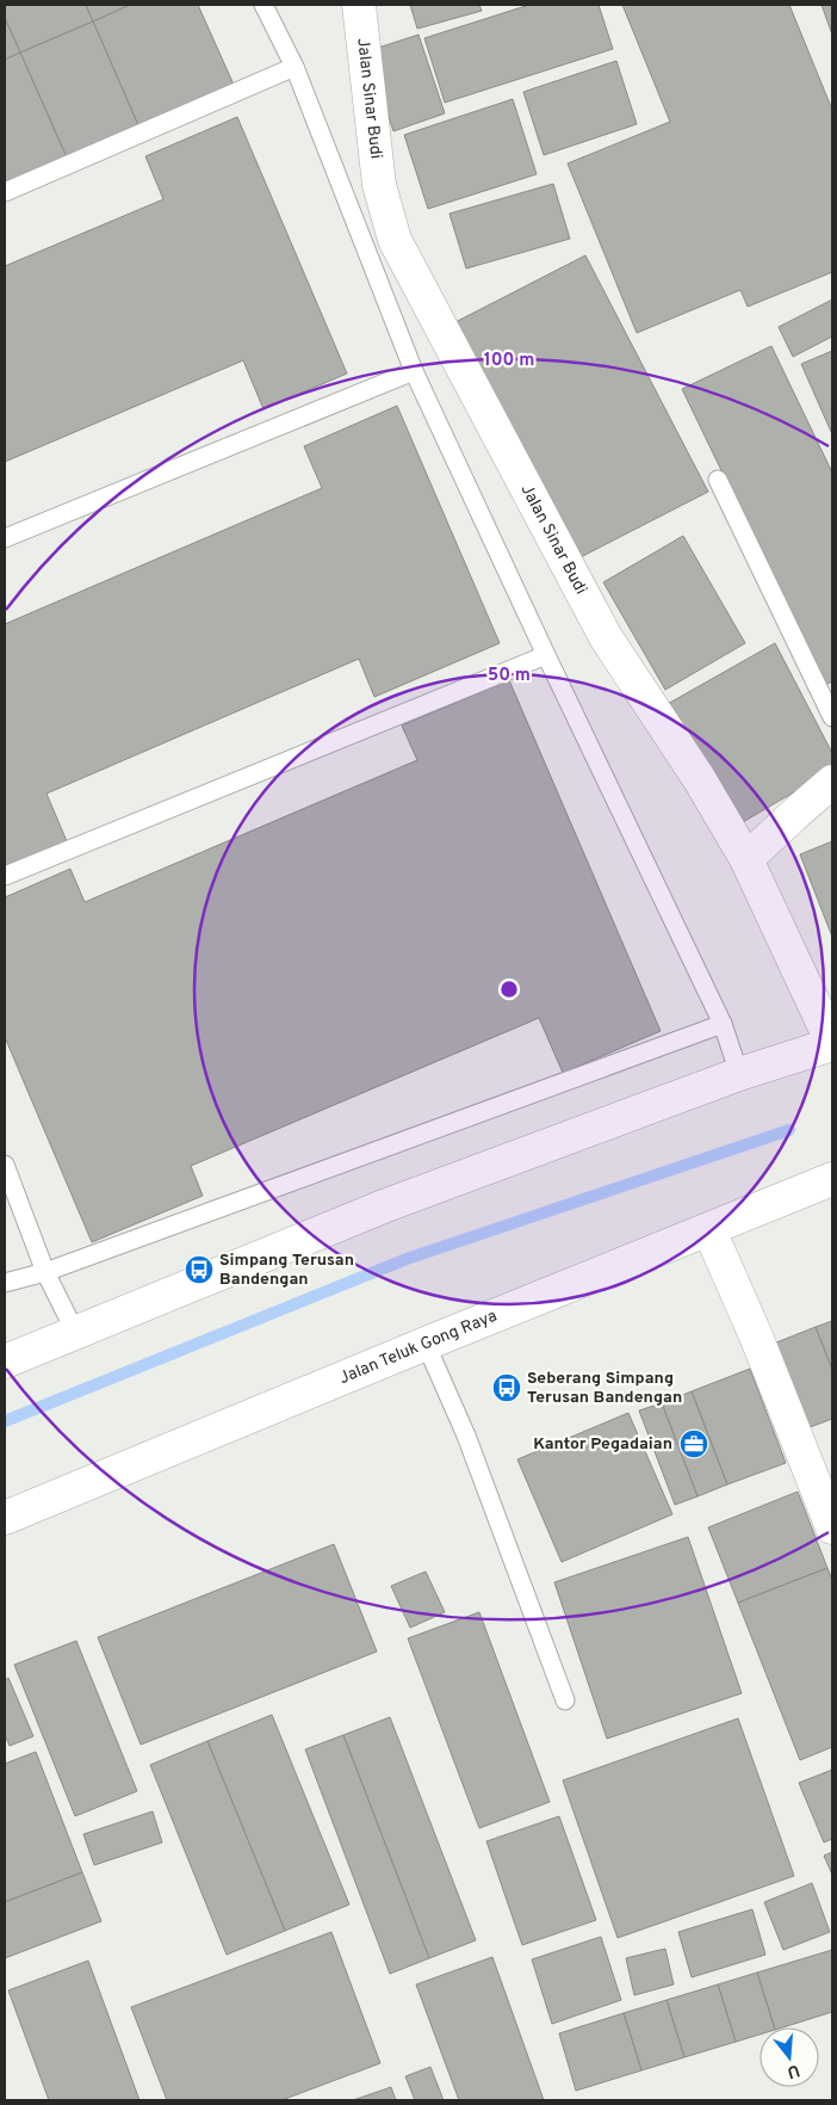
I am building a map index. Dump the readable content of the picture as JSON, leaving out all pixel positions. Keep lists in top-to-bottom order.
{
  "streets": {
    "main road": ["Jalan Sinar Budi", "Jalan Teluk Gong Raya"]
  },
  "places": {
    "bus stop": ["Simpang Terusan Bandengan", "Seberang Simpang Terusan Bandengan"],
    "office": ["Kantor Pegadaian"]
  },
  "north": "bottom",
  "rings": ["100 m", "50 m"]
}
